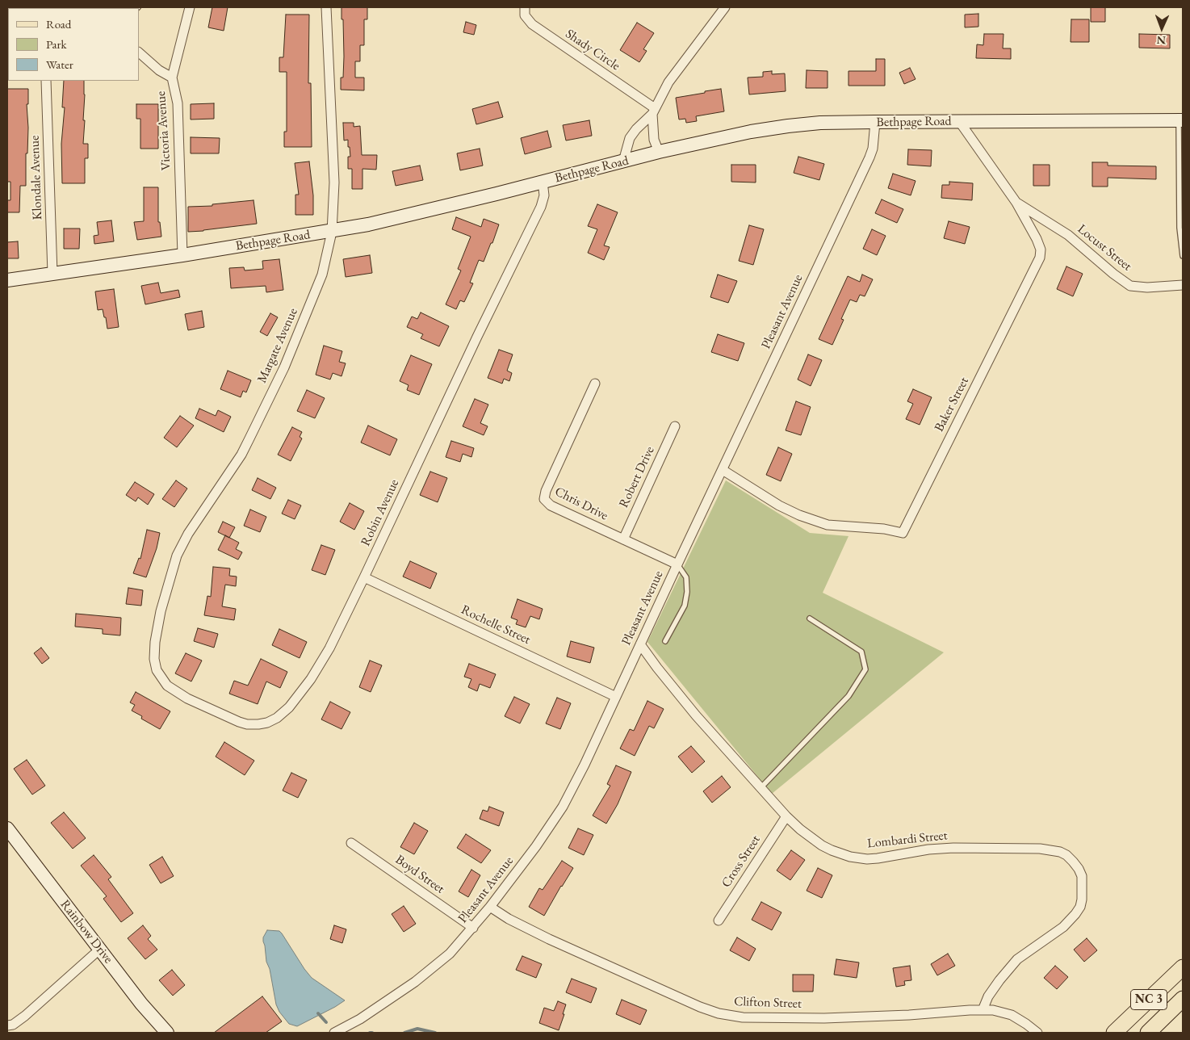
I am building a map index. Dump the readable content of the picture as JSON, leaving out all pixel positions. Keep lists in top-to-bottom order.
{
  "streets": {
    "main road": ["NC 3"],
    "street": [
      "Shady Circle",
      "Bethpage Road",
      "Victoria Avenue",
      "Klondale Avenue",
      "Locust Street",
      "Pleasant Avenue",
      "Margate Avenue",
      "Baker Street",
      "Robert Drive",
      "Chris Drive",
      "Robin Avenue",
      "Rochelle Street",
      "Lombardi Street",
      "Cross Street",
      "Boyd Street",
      "Rainbow Drive",
      "Clifton Street"
    ]
  },
  "crossings": [
    ["Bethpage Road", "Victoria Avenue"],
    ["Bethpage Road", "Klondale Avenue"],
    ["Bethpage Road", "Pleasant Avenue"],
    ["Bethpage Road", "Margate Avenue"],
    ["Bethpage Road", "Baker Street"],
    ["Bethpage Road", "Robin Avenue"],
    ["Locust Street", "Baker Street"],
    ["Pleasant Avenue", "Baker Street"],
    ["Pleasant Avenue", "Chris Drive"],
    ["Pleasant Avenue", "Rochelle Street"],
    ["Pleasant Avenue", "Lombardi Street"],
    ["Pleasant Avenue", "Boyd Street"],
    ["Pleasant Avenue", "Clifton Street"],
    ["Margate Avenue", "Robin Avenue"],
    ["Robert Drive", "Chris Drive"],
    ["Robin Avenue", "Rochelle Street"],
    ["Lombardi Street", "Cross Street"],
    ["Lombardi Street", "Clifton Street"]
  ],
  "legend": ["Road", "Park", "Water"],
  "north": "bottom"
}
